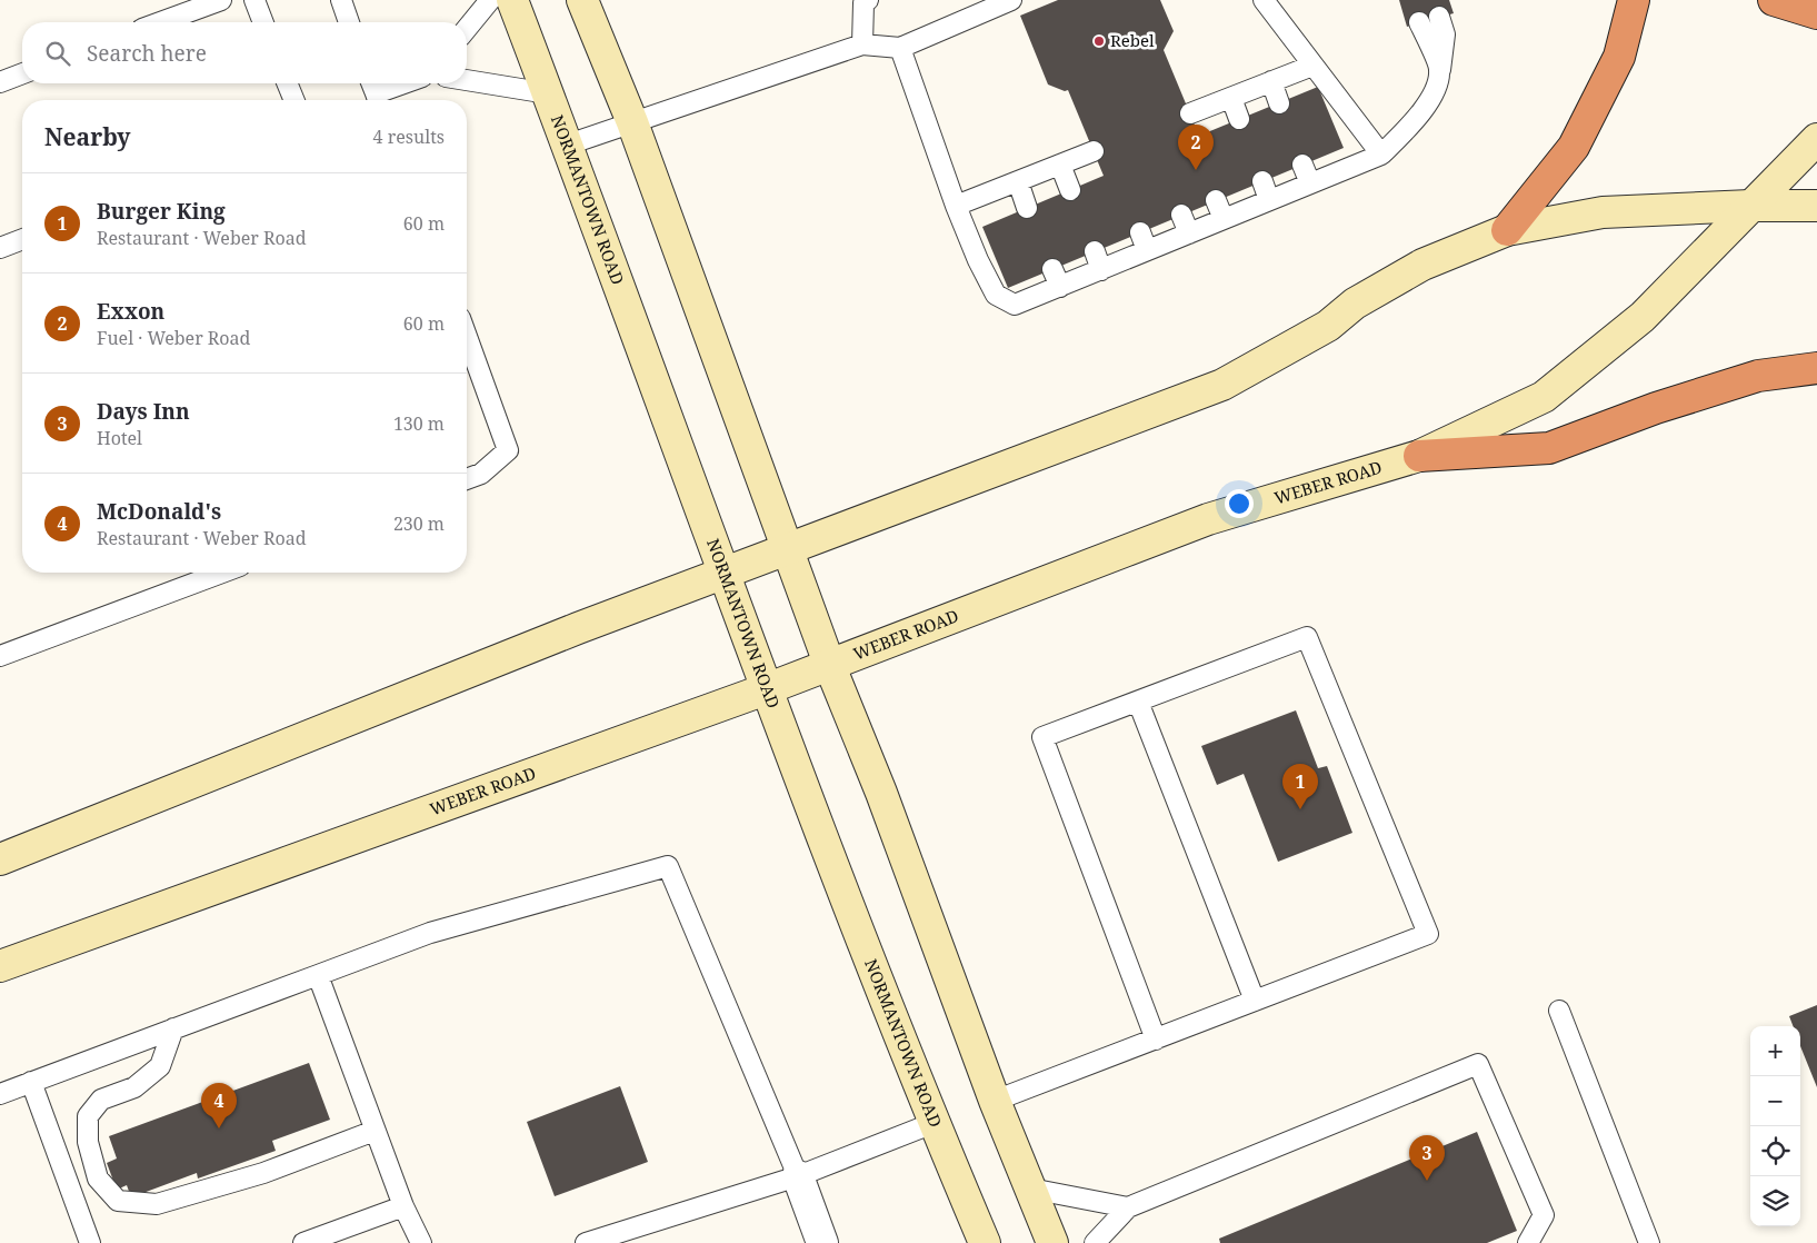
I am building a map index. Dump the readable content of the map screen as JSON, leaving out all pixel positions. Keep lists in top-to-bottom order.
{
  "streets": {
    "main road": ["NORMANTOWN ROAD", "WEBER ROAD"]
  },
  "crossings": [
    ["NORMANTOWN ROAD", "WEBER ROAD"]
  ],
  "places": ["Rebel"],
  "page": {
    "search": "Search here",
    "heading": ["Nearby", "4 results"],
    "pins": [
      "2",
      "1",
      "4",
      "3"
    ],
    "list": [
      {
        "mark": "1",
        "name": "Burger King",
        "note": "Restaurant · Weber Road",
        "value": "60 m"
      },
      {
        "mark": "2",
        "name": "Exxon",
        "note": "Fuel · Weber Road",
        "value": "60 m"
      },
      {
        "mark": "3",
        "name": "Days Inn",
        "note": "Hotel",
        "value": "130 m"
      },
      {
        "mark": "4",
        "name": "McDonald's",
        "note": "Restaurant · Weber Road",
        "value": "230 m"
      }
    ],
    "map_buttons": ["+", "−"]
  }
}
